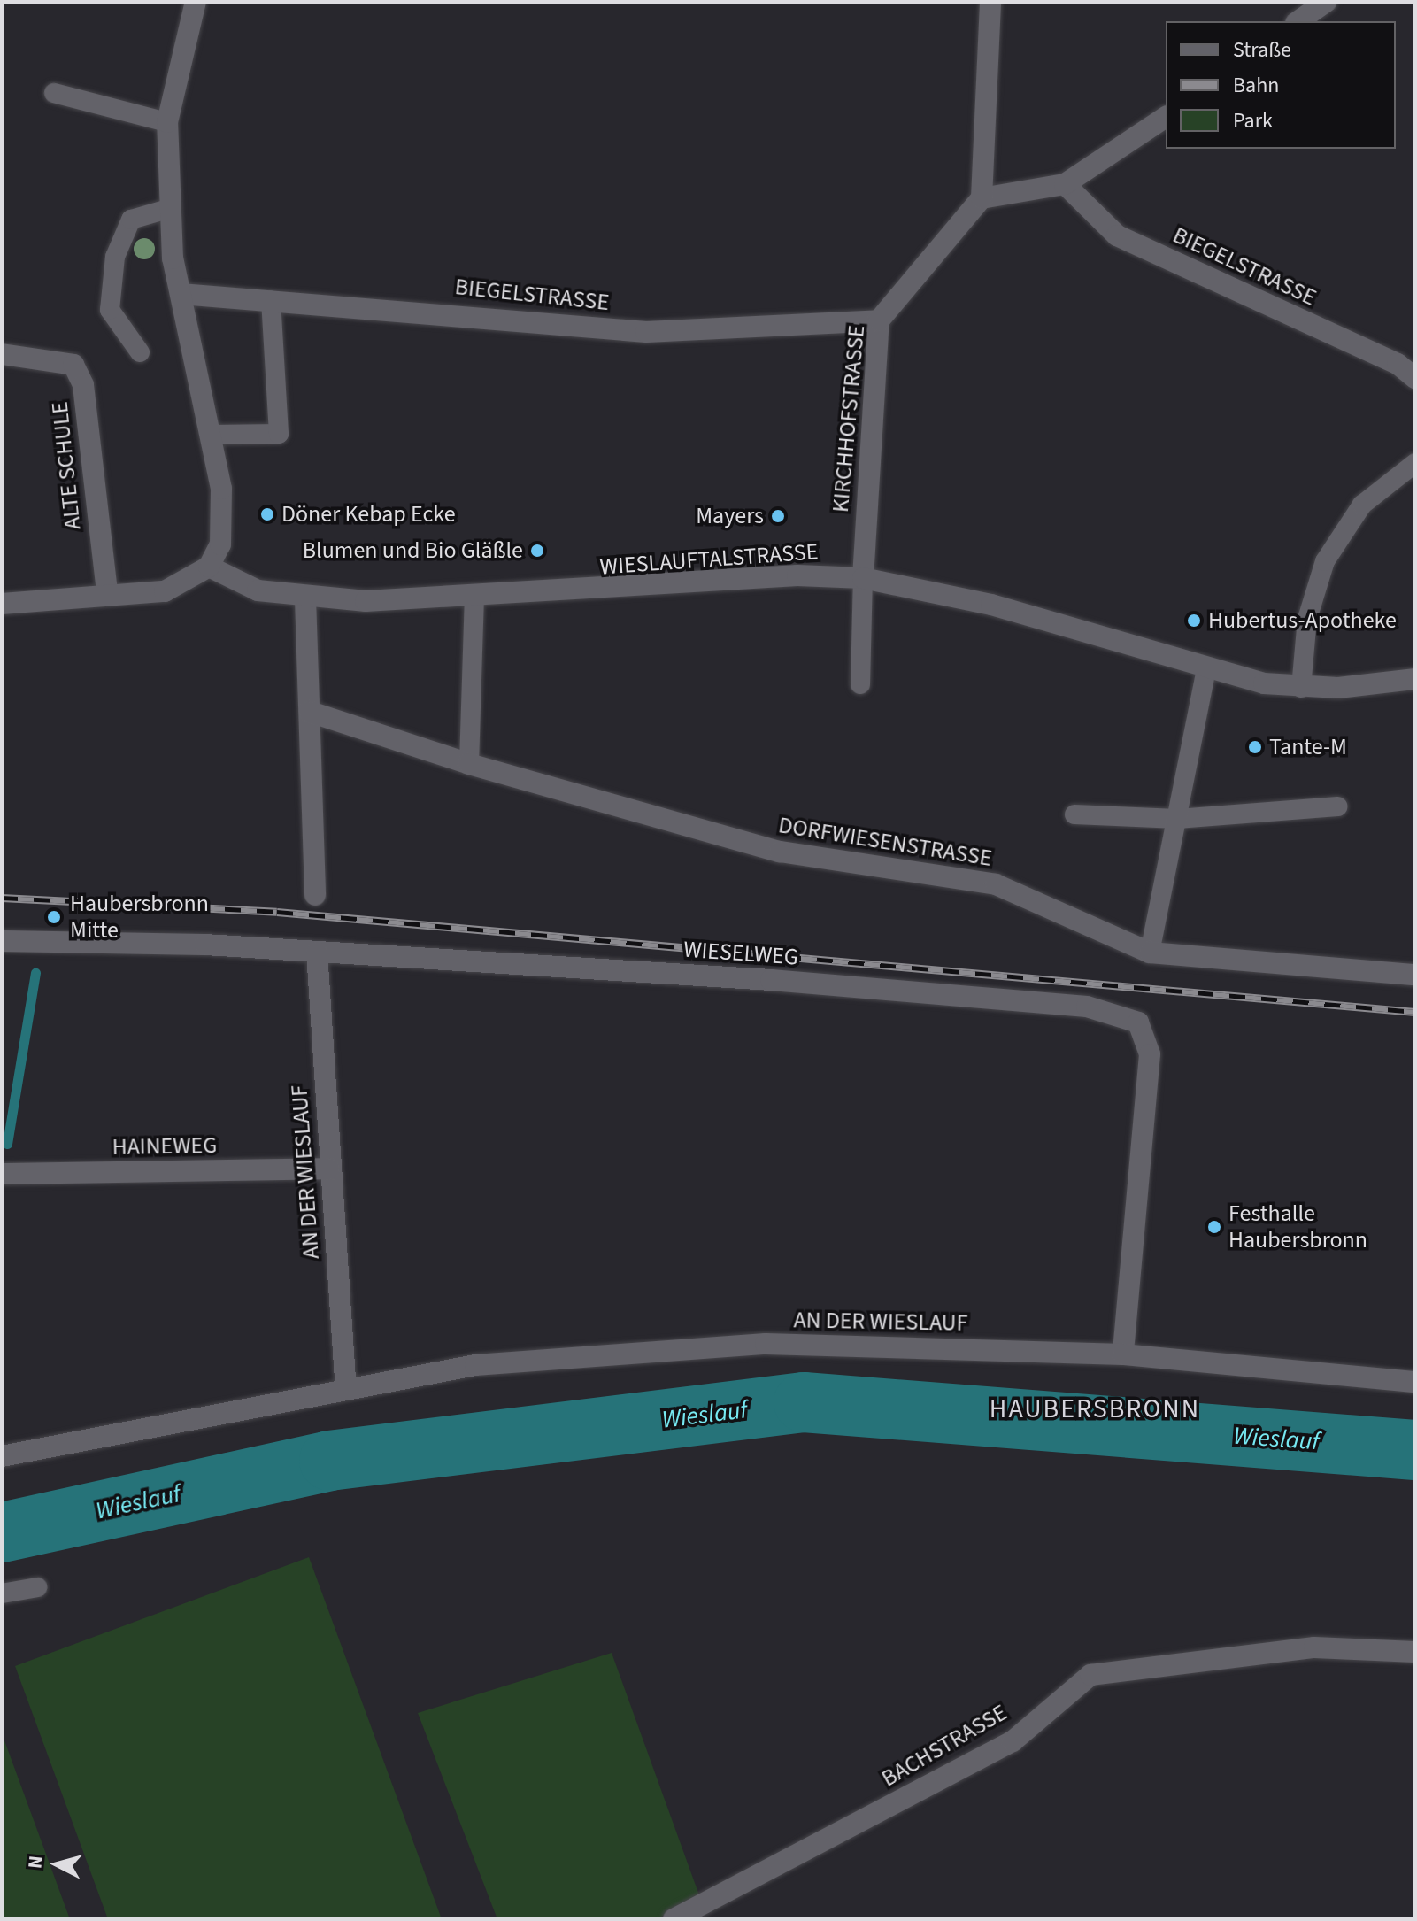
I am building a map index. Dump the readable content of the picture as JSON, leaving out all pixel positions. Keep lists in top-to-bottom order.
{
  "streets": {
    "street": [
      "BIEGELSTRASSE",
      "KIRCHHOFSTRASSE",
      "ALTE SCHULE",
      "WIESLAUFTALSTRASSE",
      "DORFWIESENSTRASSE",
      "WIESELWEG",
      "HAINEWEG",
      "AN DER WIESLAUF",
      "BACHSTRASSE"
    ]
  },
  "crossings": [
    ["BIEGELSTRASSE", "KIRCHHOFSTRASSE"],
    ["KIRCHHOFSTRASSE", "WIESLAUFTALSTRASSE"],
    ["WIESELWEG", "AN DER WIESLAUF"],
    ["HAINEWEG", "AN DER WIESLAUF"]
  ],
  "districts": ["HAUBERSBRONN"],
  "water": ["Wieslauf"],
  "places": [
    "Döner Kebap Ecke",
    "Mayers",
    "Blumen und Bio Gläßle",
    "Hubertus-Apotheke",
    "Tante-M",
    "Haubersbronn Mitte",
    "Festhalle Haubersbronn"
  ],
  "legend": ["Straße", "Bahn", "Park"],
  "north": "left"
}
